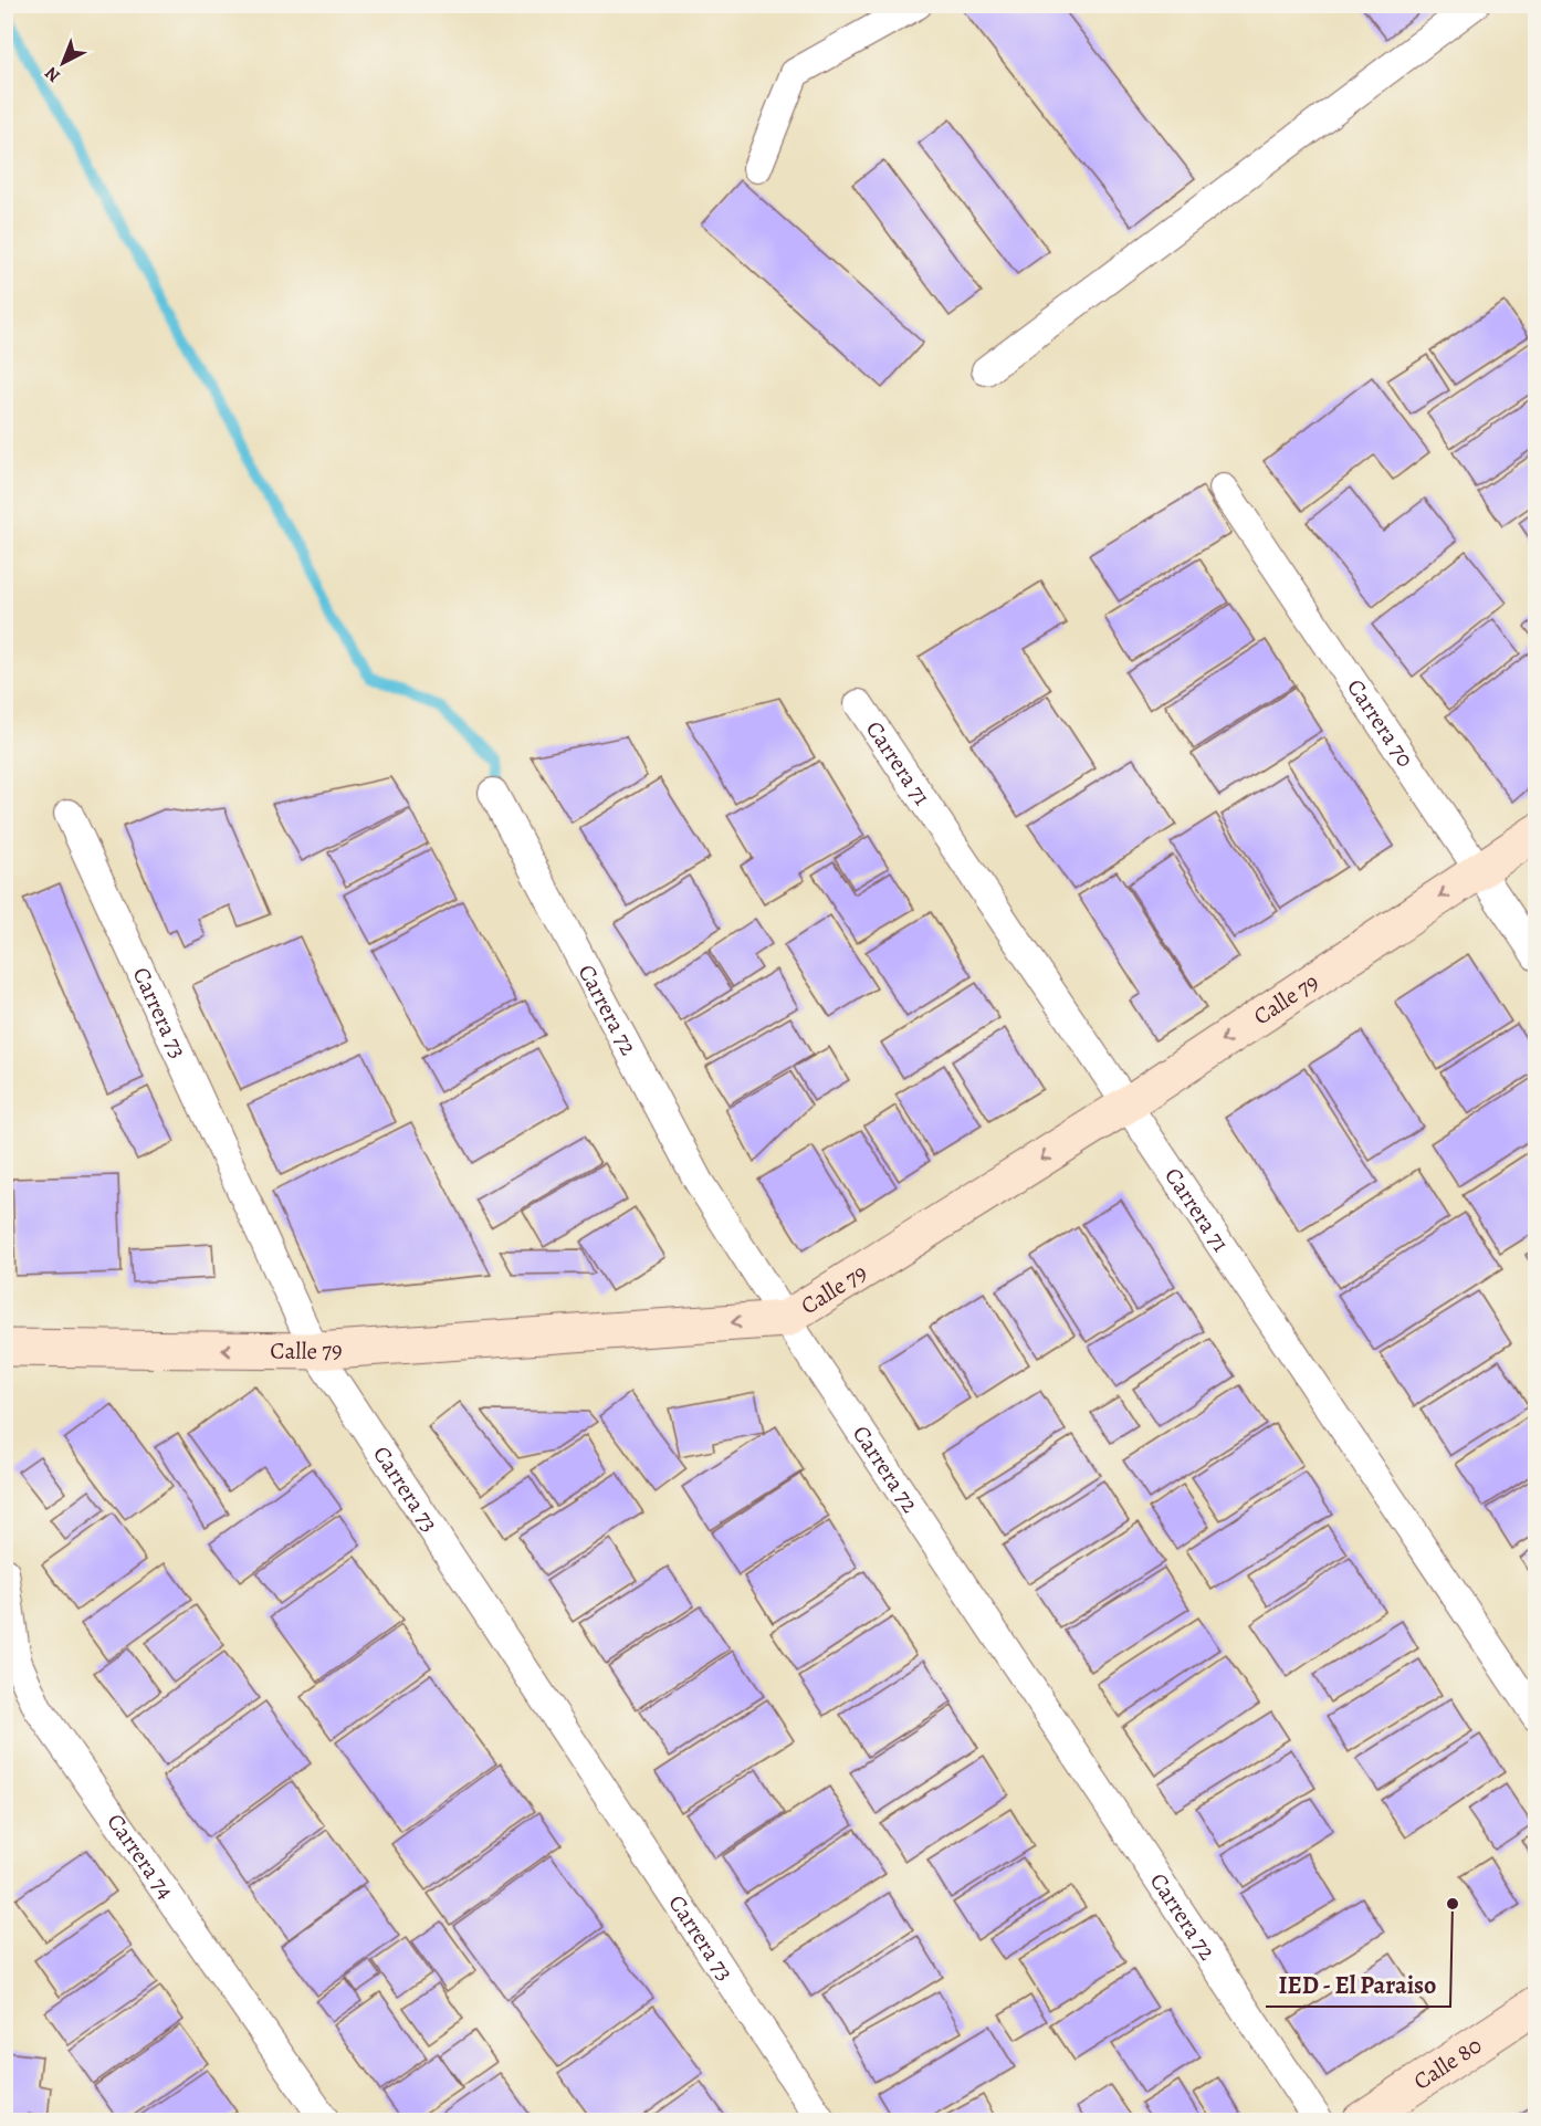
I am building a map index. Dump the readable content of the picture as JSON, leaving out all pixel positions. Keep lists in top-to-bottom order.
{
  "streets": {
    "street": [
      "Carrera 70",
      "Carrera 71",
      "Calle 79",
      "Carrera 72",
      "Carrera 73",
      "Carrera 74",
      "Calle 80"
    ]
  },
  "crossings": [
    ["Carrera 70", "Calle 79"],
    ["Carrera 71", "Calle 79"],
    ["Calle 79", "Carrera 72"],
    ["Calle 79", "Carrera 73"]
  ],
  "one_way": ["Calle 79"],
  "places": ["IED - El Paraiso"],
  "north": "bottom left"
}
